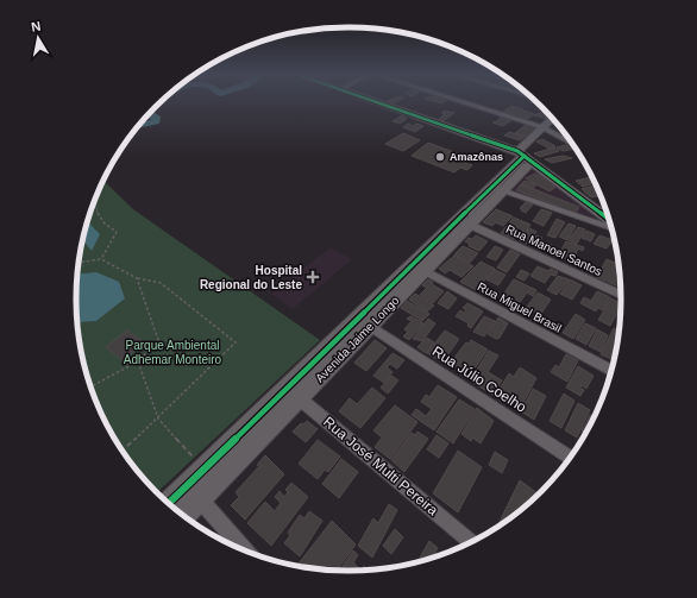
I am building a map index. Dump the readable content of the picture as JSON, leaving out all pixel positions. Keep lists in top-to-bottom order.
{
  "streets": {
    "street": [
      "Rua Manoel Santos",
      "Rua Miguel Brasil",
      "Avenida Jaime Longo",
      "Rua Júlio Coelho",
      "Rua José Multi Pereira"
    ]
  },
  "crossings": [
    ["Rua Manoel Santos", "Avenida Jaime Longo"],
    ["Rua Miguel Brasil", "Avenida Jaime Longo"],
    ["Avenida Jaime Longo", "Rua Júlio Coelho"],
    ["Avenida Jaime Longo", "Rua José Multi Pereira"]
  ],
  "parks": ["Parque Ambiental Adhemar Monteiro"],
  "places": {
    "other": ["Amazônas"],
    "health": ["Hospital Regional do Leste"]
  },
  "north": "top"
}
